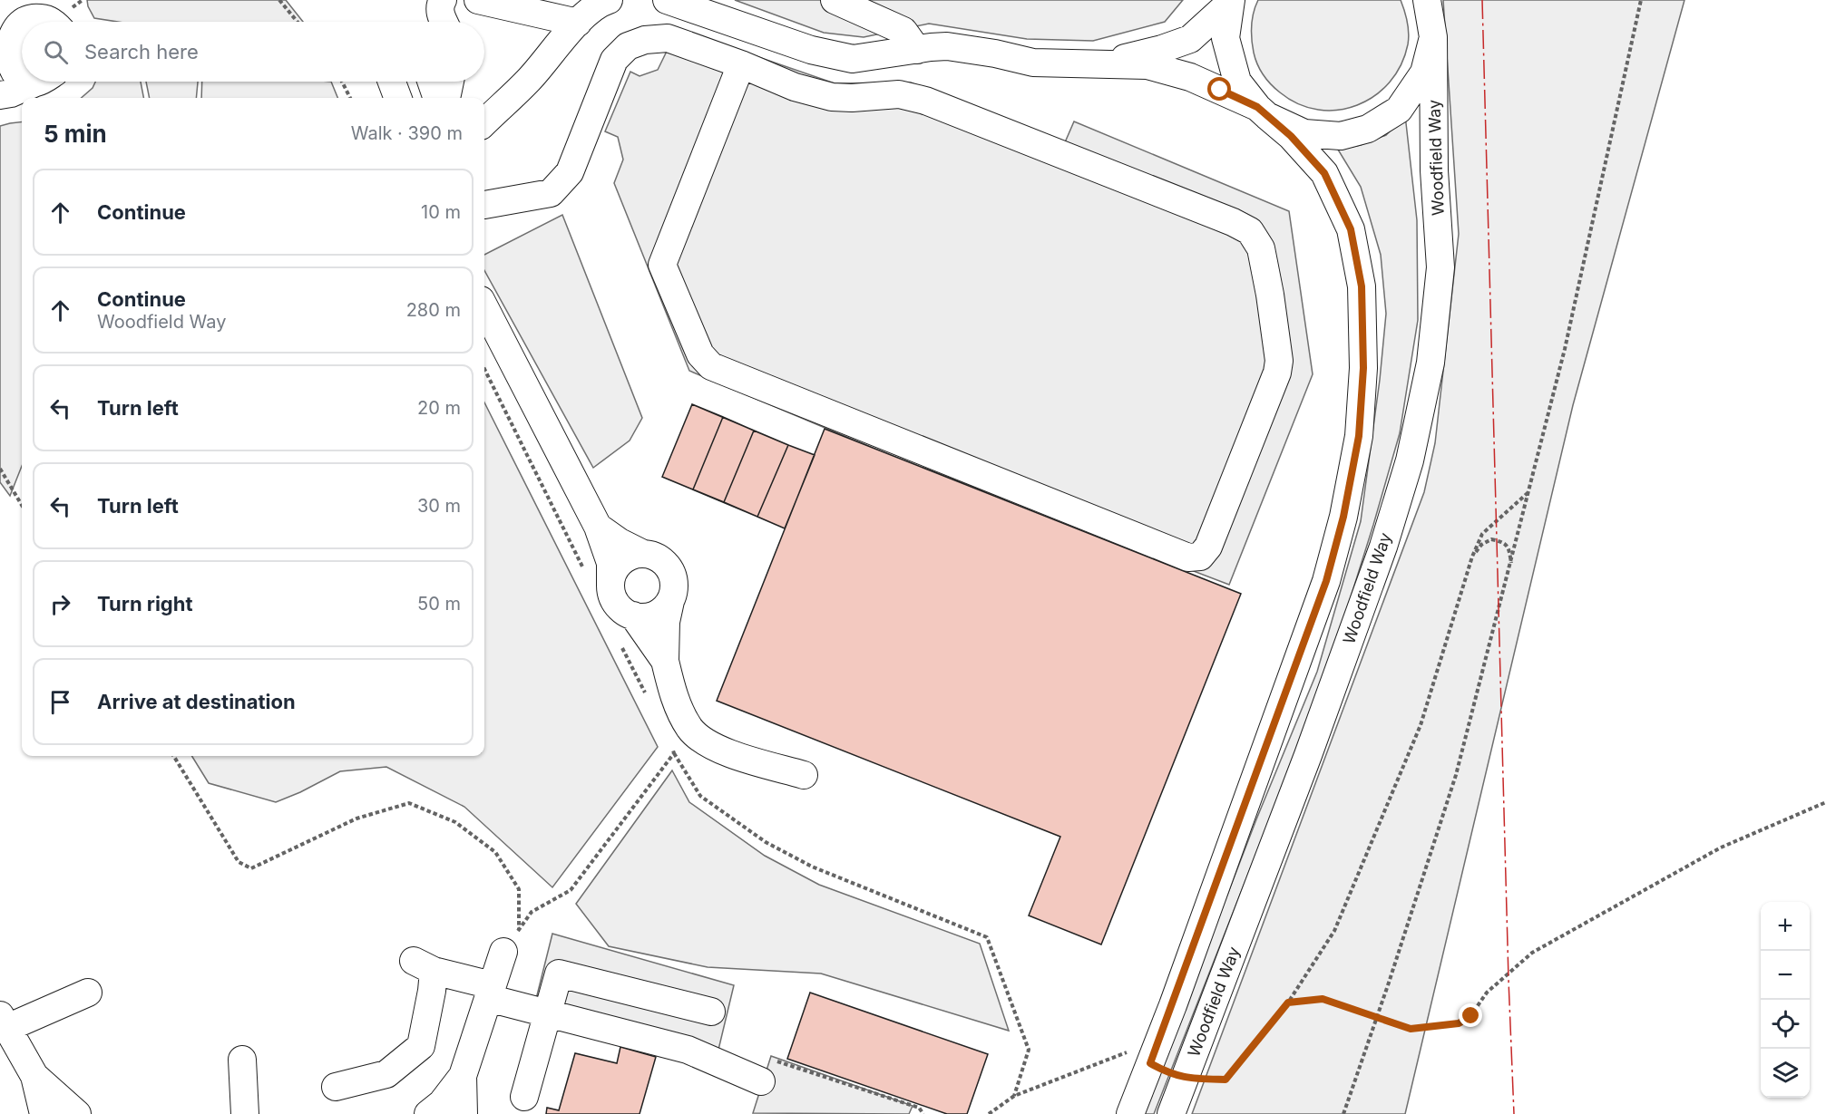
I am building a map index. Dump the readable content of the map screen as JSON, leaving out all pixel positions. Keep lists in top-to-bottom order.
{
  "streets": {
    "street": ["Woodfield Way"]
  },
  "page": {
    "search": "Search here",
    "heading": ["5 min", "Walk · 390 m"],
    "list": [
      ["Continue", "10 m"],
      ["Continue", "Woodfield Way", "280 m"],
      ["Turn left", "20 m"],
      ["Turn left", "30 m"],
      ["Turn right", "50 m"],
      "Arrive at destination"
    ],
    "map_buttons": ["+", "−"]
  }
}
